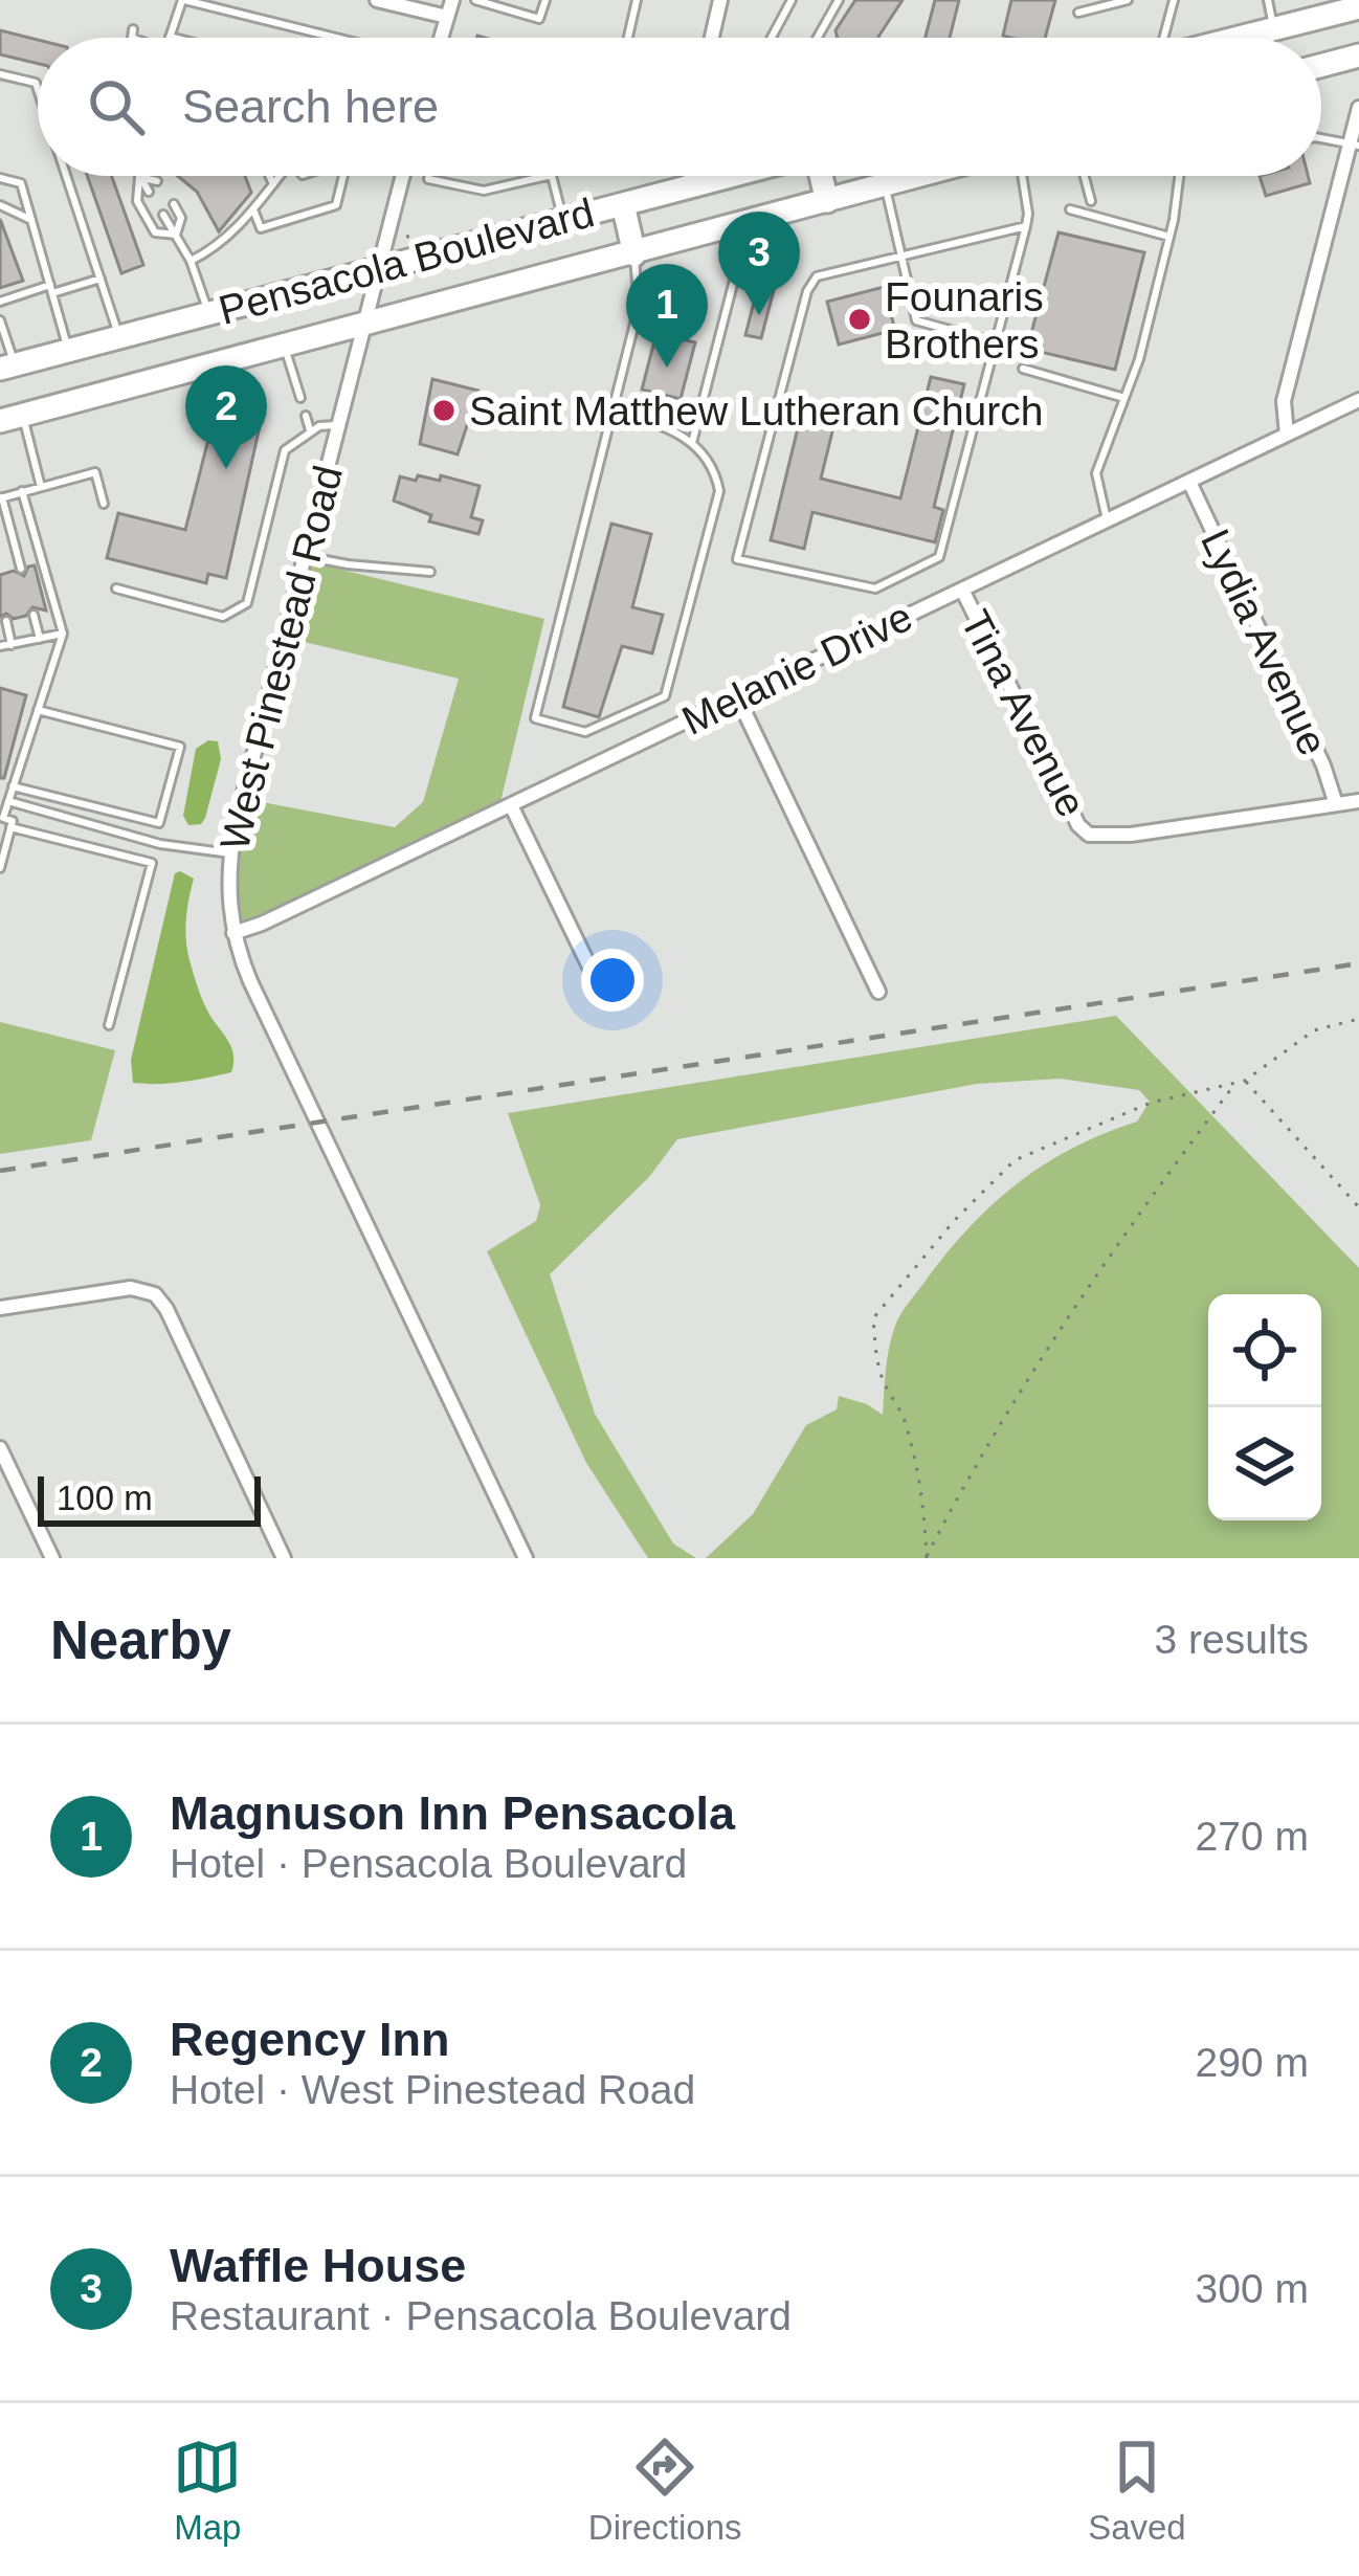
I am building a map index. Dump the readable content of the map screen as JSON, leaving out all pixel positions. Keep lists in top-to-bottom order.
{
  "streets": {
    "main road": ["Pensacola Boulevard"],
    "street": [
      "Lydia Avenue",
      "West Pinestead Road",
      "Melanie Drive",
      "Tina Avenue"
    ]
  },
  "crossings": [
    ["Pensacola Boulevard", "West Pinestead Road"],
    ["Lydia Avenue", "Melanie Drive"],
    ["Lydia Avenue", "Tina Avenue"],
    ["West Pinestead Road", "Melanie Drive"],
    ["Melanie Drive", "Tina Avenue"]
  ],
  "places": ["Founaris Brothers", "Saint Matthew Lutheran Church"],
  "scale_bar": "100 m",
  "page": {
    "search": "Search here",
    "pins": ["3", "1", "2"],
    "scale": "100 m",
    "heading": ["Nearby", "3 results"],
    "list": [
      {
        "mark": "1",
        "name": "Magnuson Inn Pensacola",
        "note": "Hotel · Pensacola Boulevard",
        "value": "270 m"
      },
      {
        "mark": "2",
        "name": "Regency Inn",
        "note": "Hotel · West Pinestead Road",
        "value": "290 m"
      },
      {
        "mark": "3",
        "name": "Waffle House",
        "note": "Restaurant · Pensacola Boulevard",
        "value": "300 m"
      }
    ],
    "nav": ["Map", "Directions", "Saved"]
  }
}
